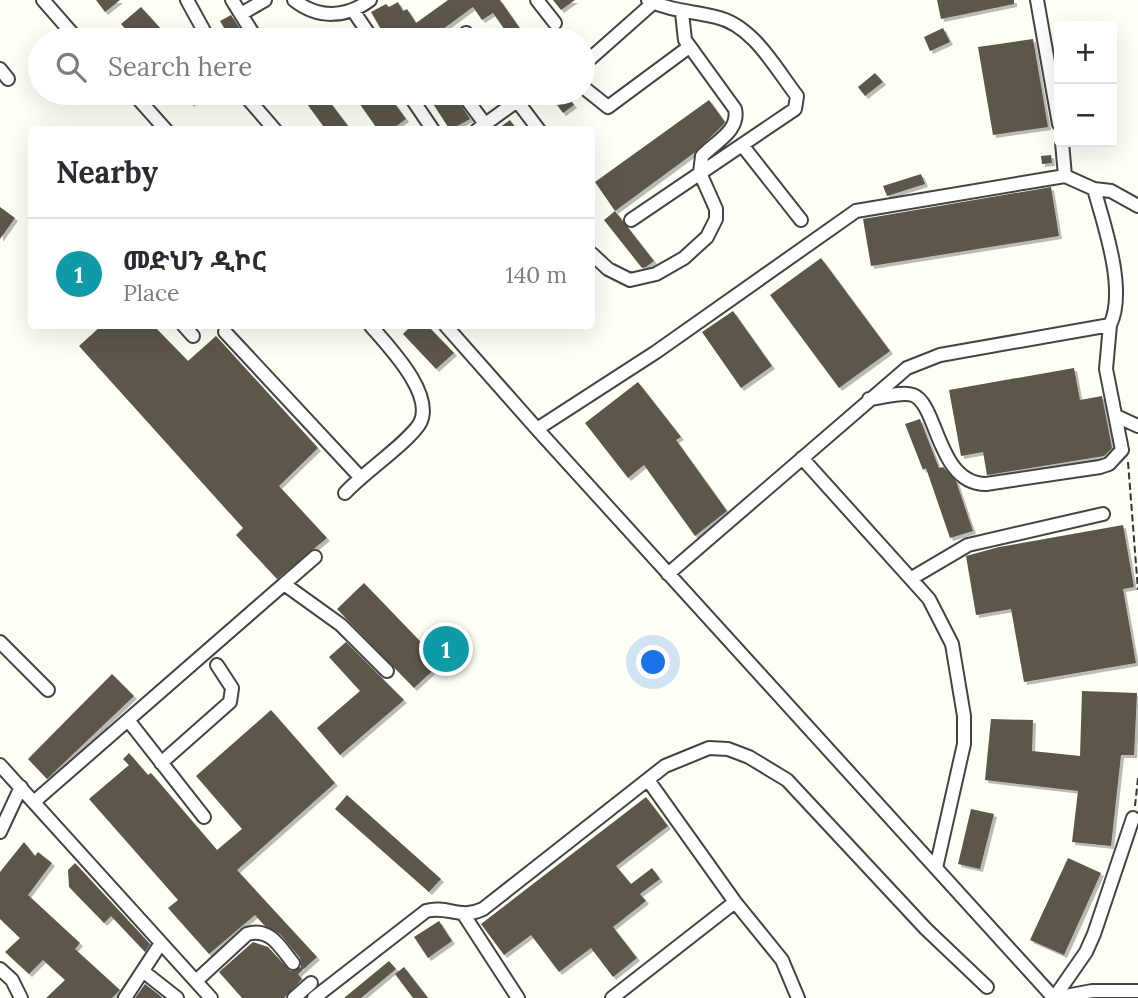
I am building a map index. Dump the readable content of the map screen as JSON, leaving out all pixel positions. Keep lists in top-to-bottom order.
{
  "page": {
    "map_buttons": ["+", "−"],
    "search": "Search here",
    "heading": "Nearby",
    "list": [
      {
        "mark": "1",
        "name": "መድህን ዲኮር",
        "note": "Place",
        "value": "140 m"
      }
    ],
    "pins": "1"
  }
}
